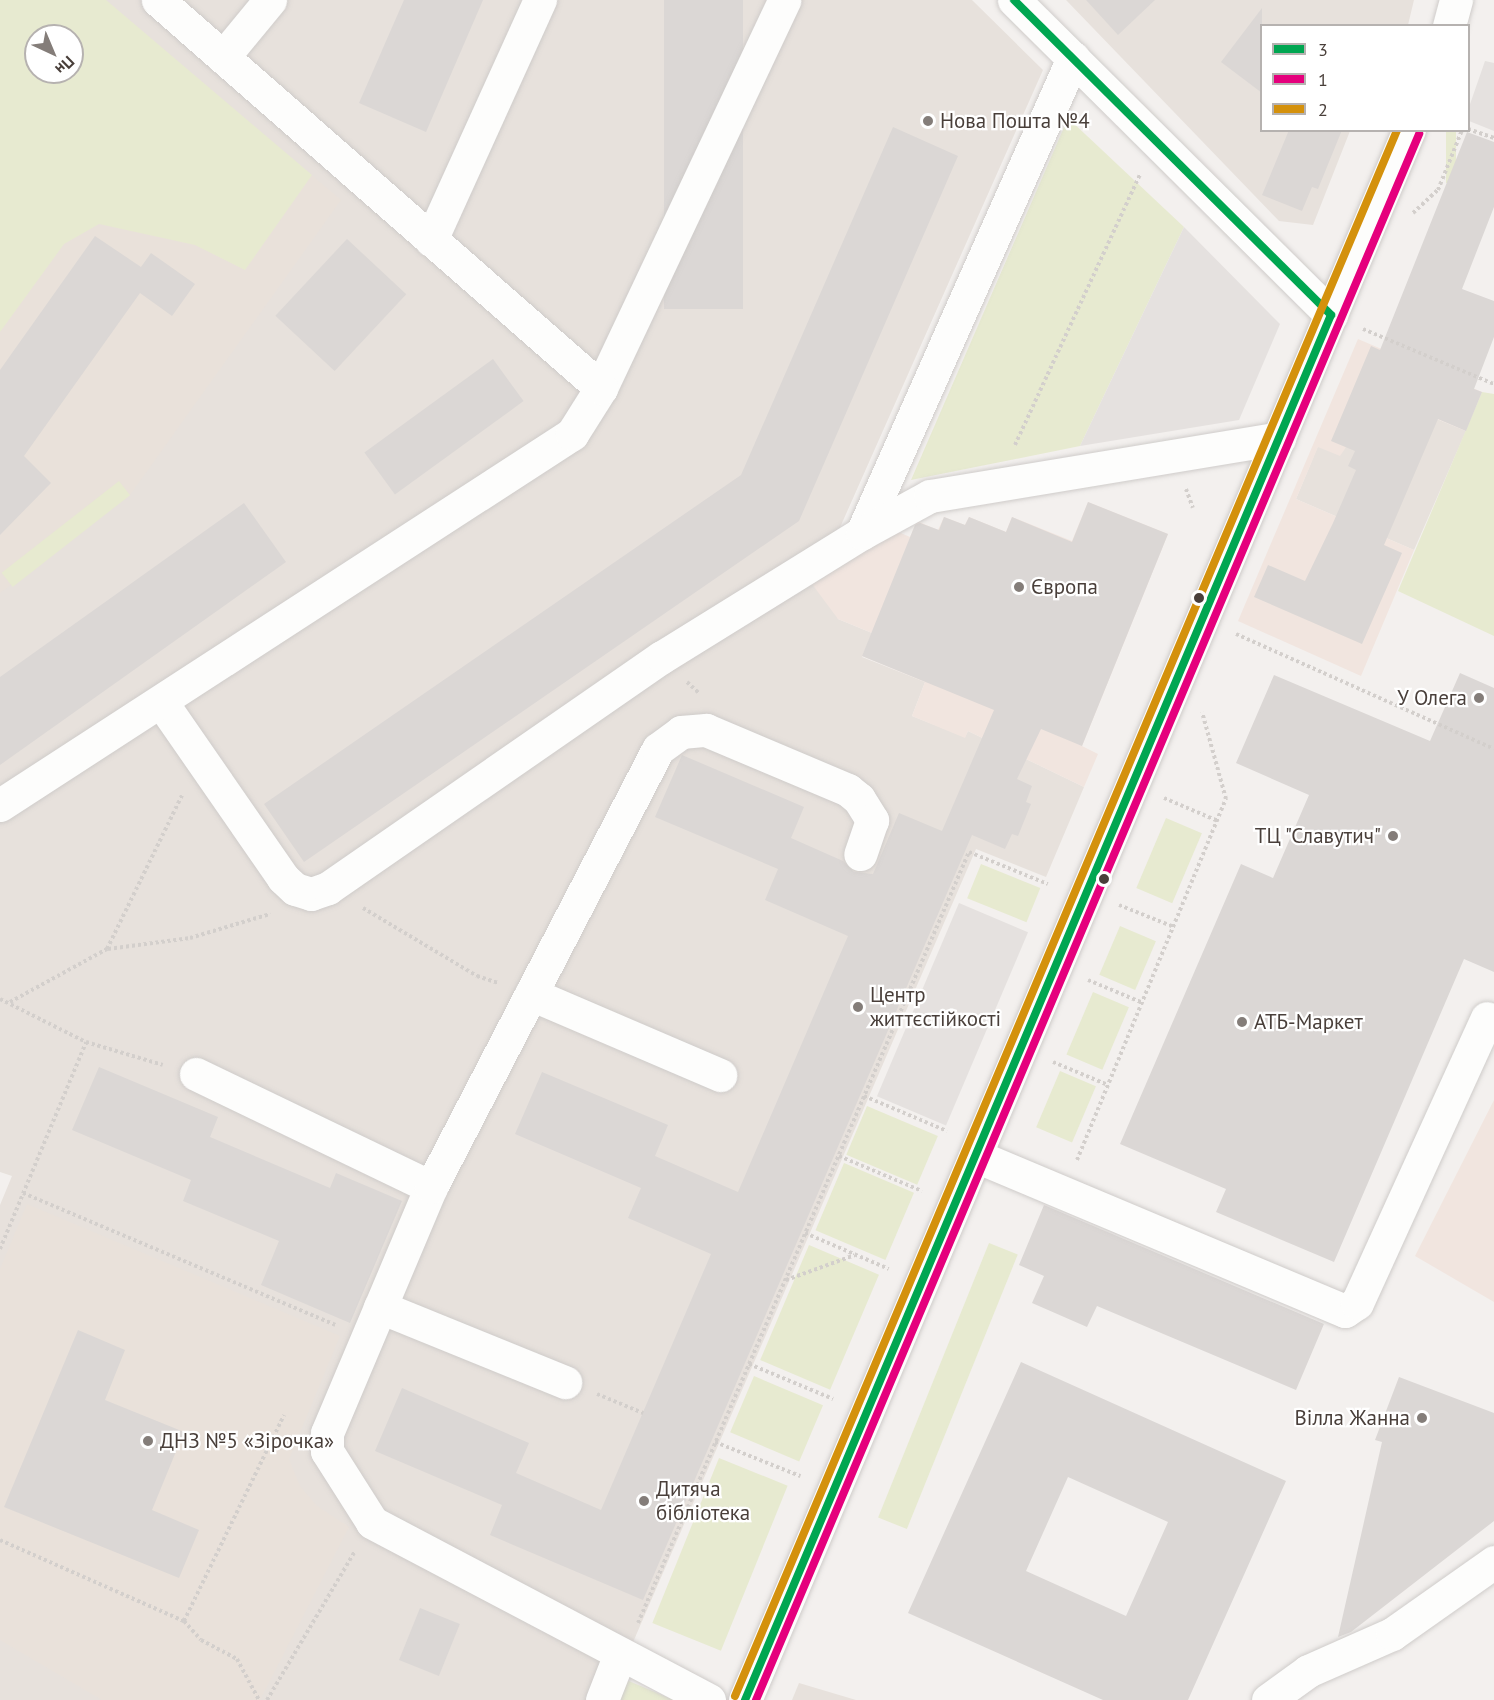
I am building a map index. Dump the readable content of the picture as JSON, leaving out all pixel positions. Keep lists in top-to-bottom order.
{
  "places": [
    "Нова Пошта №4",
    "Європа",
    "У Олега",
    "ТЦ \"Славутич\"",
    "Центр життєстійкості",
    "АТБ-Маркет",
    "Вілла Жанна",
    "ДНЗ №5 «Зірочка»",
    "Дитяча бібліотека"
  ],
  "lines": ["transit line 3", "transit line 2", "transit line 1"],
  "legend": ["3", "1", "2"],
  "north": "bottom right"
}
